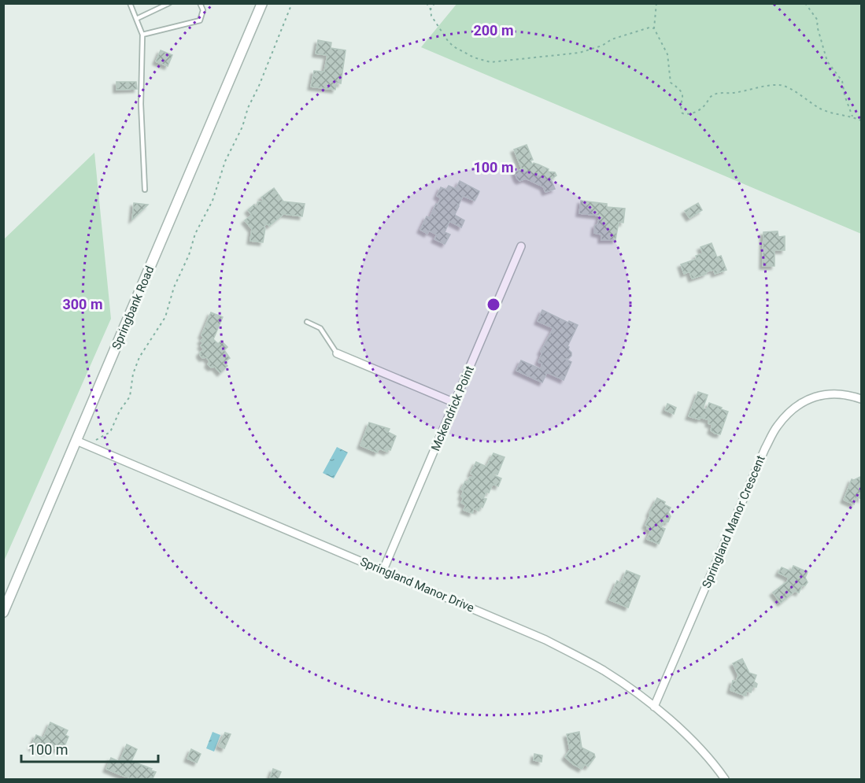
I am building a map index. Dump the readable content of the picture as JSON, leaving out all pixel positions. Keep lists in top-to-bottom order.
{
  "streets": {
    "street": [
      "Springbank Road",
      "Mckendrick Point",
      "Springland Manor Crescent",
      "Springland Manor Drive"
    ]
  },
  "crossings": [
    ["Springbank Road", "Springland Manor Drive"],
    ["Mckendrick Point", "Springland Manor Drive"],
    ["Springland Manor Crescent", "Springland Manor Drive"]
  ],
  "scale_bar": "100 m",
  "rings": ["200 m", "100 m", "300 m"]
}
